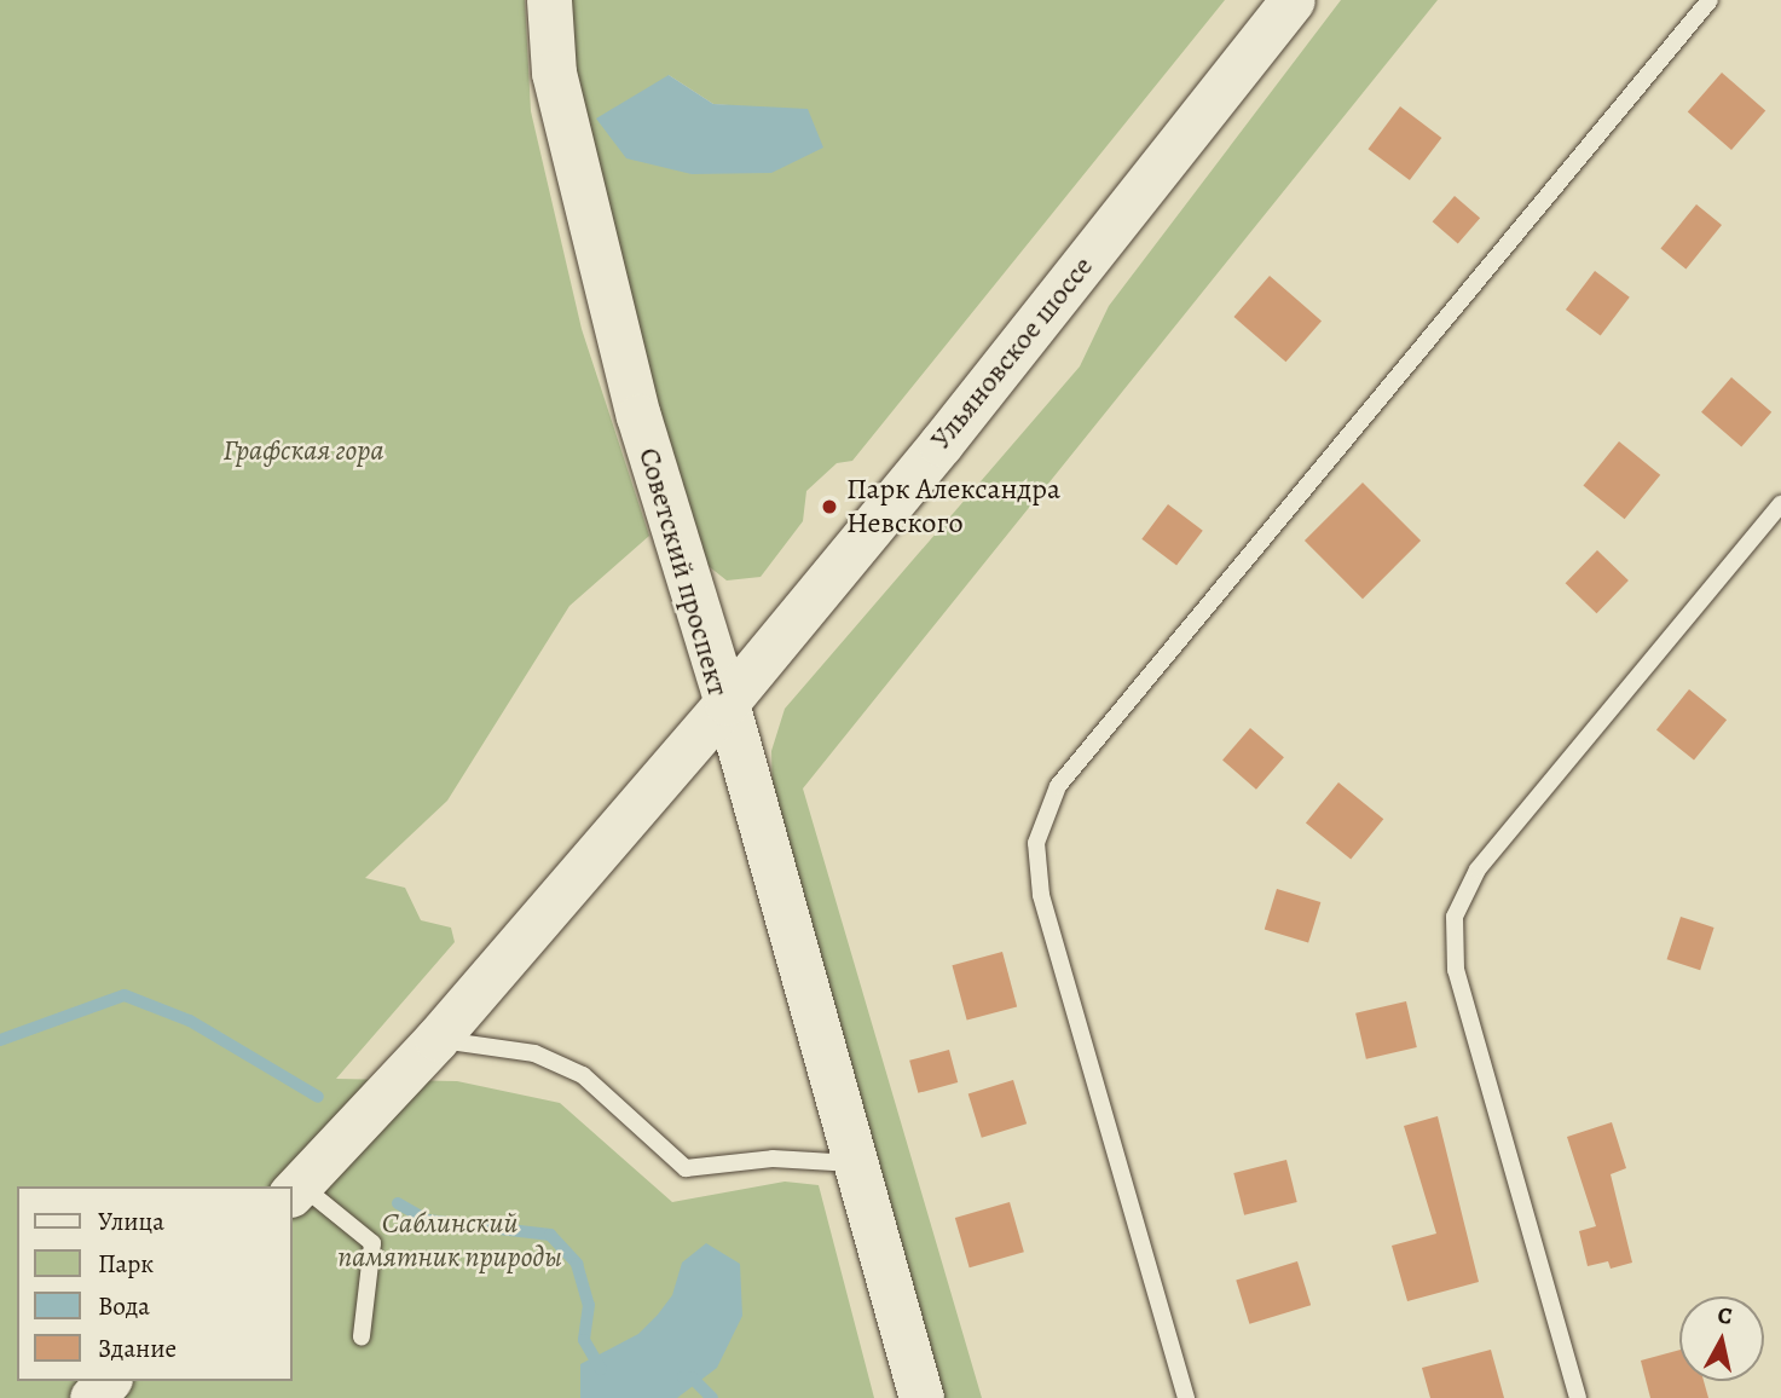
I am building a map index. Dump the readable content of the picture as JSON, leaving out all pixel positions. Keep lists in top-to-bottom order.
{
  "streets": {
    "main road": ["Ульяновское шоссе", "Советский проспект"]
  },
  "crossings": [
    ["Ульяновское шоссе", "Советский проспект"]
  ],
  "parks": ["Графская гора", "Саблинский памятник природы"],
  "places": ["Парк Александра Невского"],
  "legend": [
    "Улица",
    "Парк",
    "Вода",
    "Здание"
  ],
  "north": "top"
}
